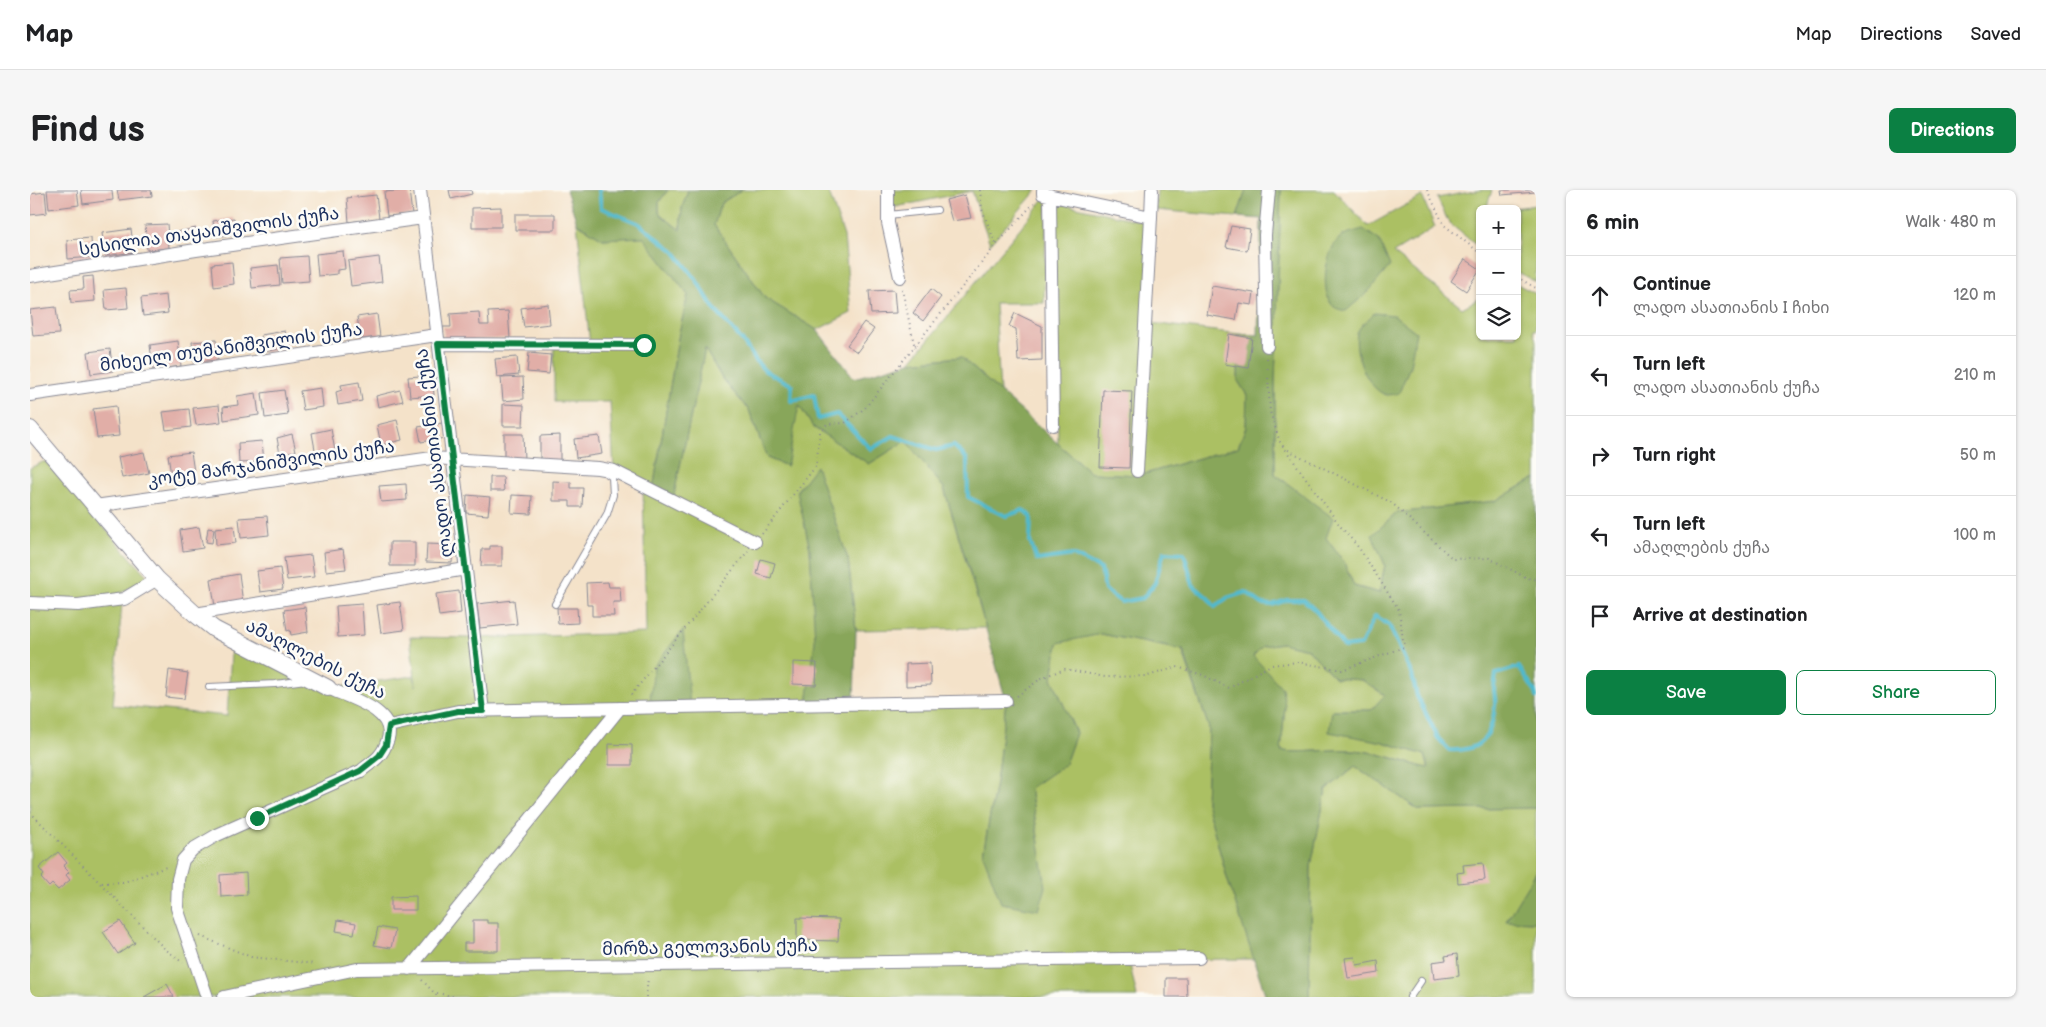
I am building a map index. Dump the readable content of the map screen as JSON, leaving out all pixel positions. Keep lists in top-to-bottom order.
{
  "streets": {
    "street": [
      "სესილია თაყაიშვილის ქუჩა",
      "მიხეილ თუმანიშვილის ქუჩა",
      "ლადო ასათიანის ქუჩა",
      "კოტე მარჯანიშვილის ქუჩა",
      "ამაღლების ქუჩა",
      "მირზა გელოვანის ქუჩა"
    ]
  },
  "crossings": [
    ["სესილია თაყაიშვილის ქუჩა", "ლადო ასათიანის ქუჩა"],
    ["მიხეილ თუმანიშვილის ქუჩა", "ლადო ასათიანის ქუჩა"],
    ["ლადო ასათიანის ქუჩა", "კოტე მარჯანიშვილის ქუჩა"],
    ["კოტე მარჯანიშვილის ქუჩა", "ამაღლების ქუჩა"]
  ],
  "page": {
    "header": "Map",
    "nav": ["Map", "Directions", "Saved"],
    "buttons": [
      "Directions",
      ["Save", "Share"]
    ],
    "title": "Find us",
    "heading": ["6 min", "Walk · 480 m"],
    "map_buttons": ["+", "−"],
    "list": [
      ["Continue", "ლადო ასათიანის I ჩიხი", "120 m"],
      ["Turn left", "ლადო ასათიანის ქუჩა", "210 m"],
      ["Turn right", "50 m"],
      ["Turn left", "ამაღლების ქუჩა", "100 m"],
      "Arrive at destination"
    ]
  }
}
